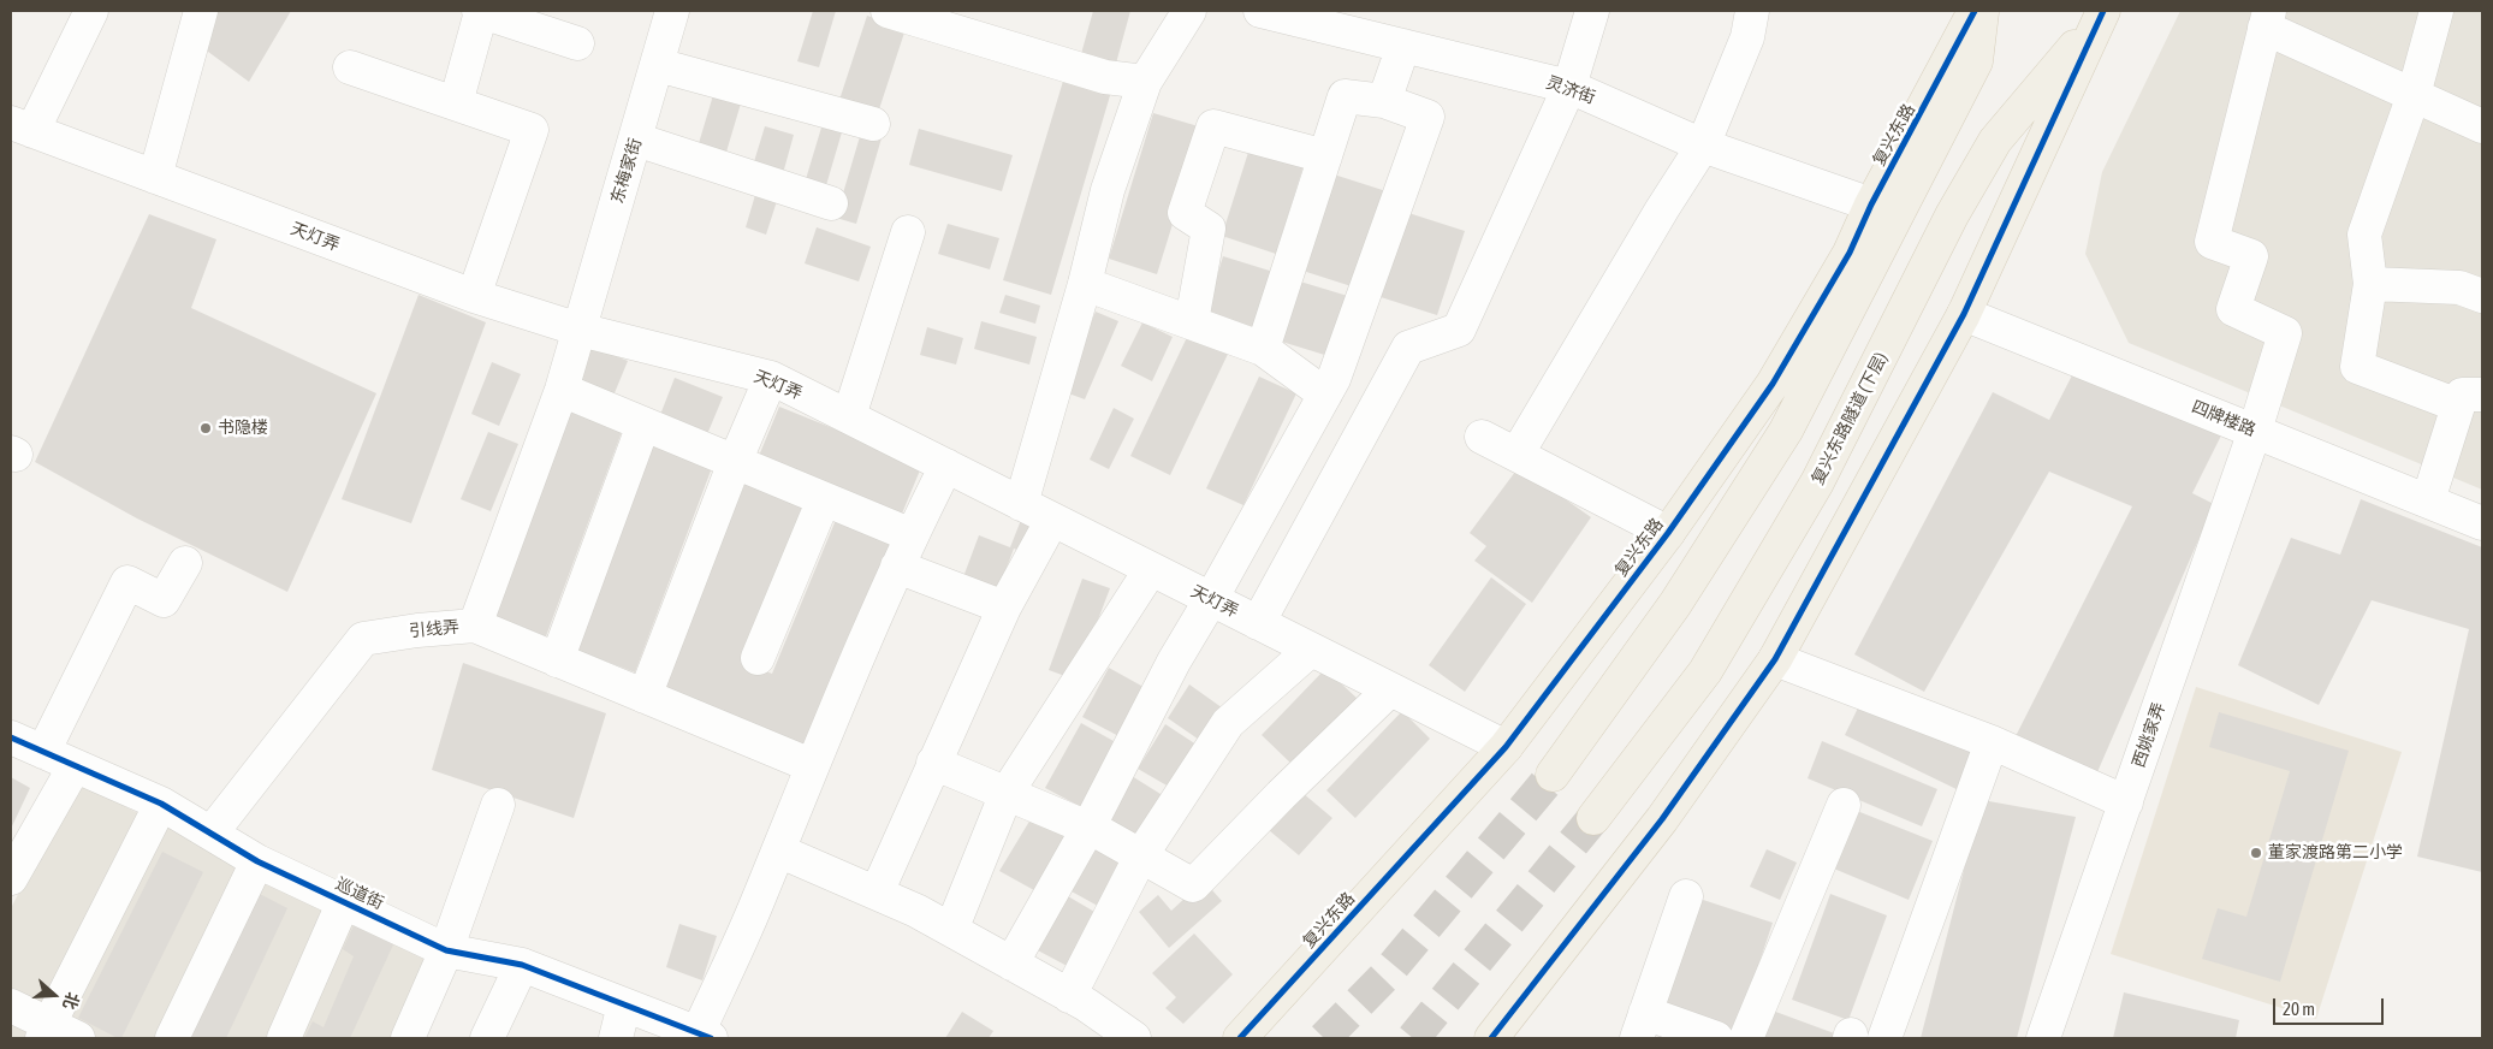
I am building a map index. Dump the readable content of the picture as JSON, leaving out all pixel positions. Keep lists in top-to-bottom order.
{
  "streets": {
    "main road": ["复兴东路", "复兴东路隧道 (下层)"],
    "street": [
      "灵济街",
      "东梅家街",
      "天灯弄",
      "四牌楼路",
      "引线弄",
      "西姚家弄",
      "巡道街"
    ]
  },
  "crossings": [
    ["灵济街", "复兴东路"],
    ["复兴东路", "天灯弄"],
    ["东梅家街", "天灯弄"],
    ["东梅家街", "引线弄"],
    ["天灯弄", "引线弄"],
    ["四牌楼路", "西姚家弄"],
    ["引线弄", "巡道街"]
  ],
  "places": ["书隐楼", "董家渡路第二小学"],
  "scale_bar": "20 m",
  "north": "right"
}
